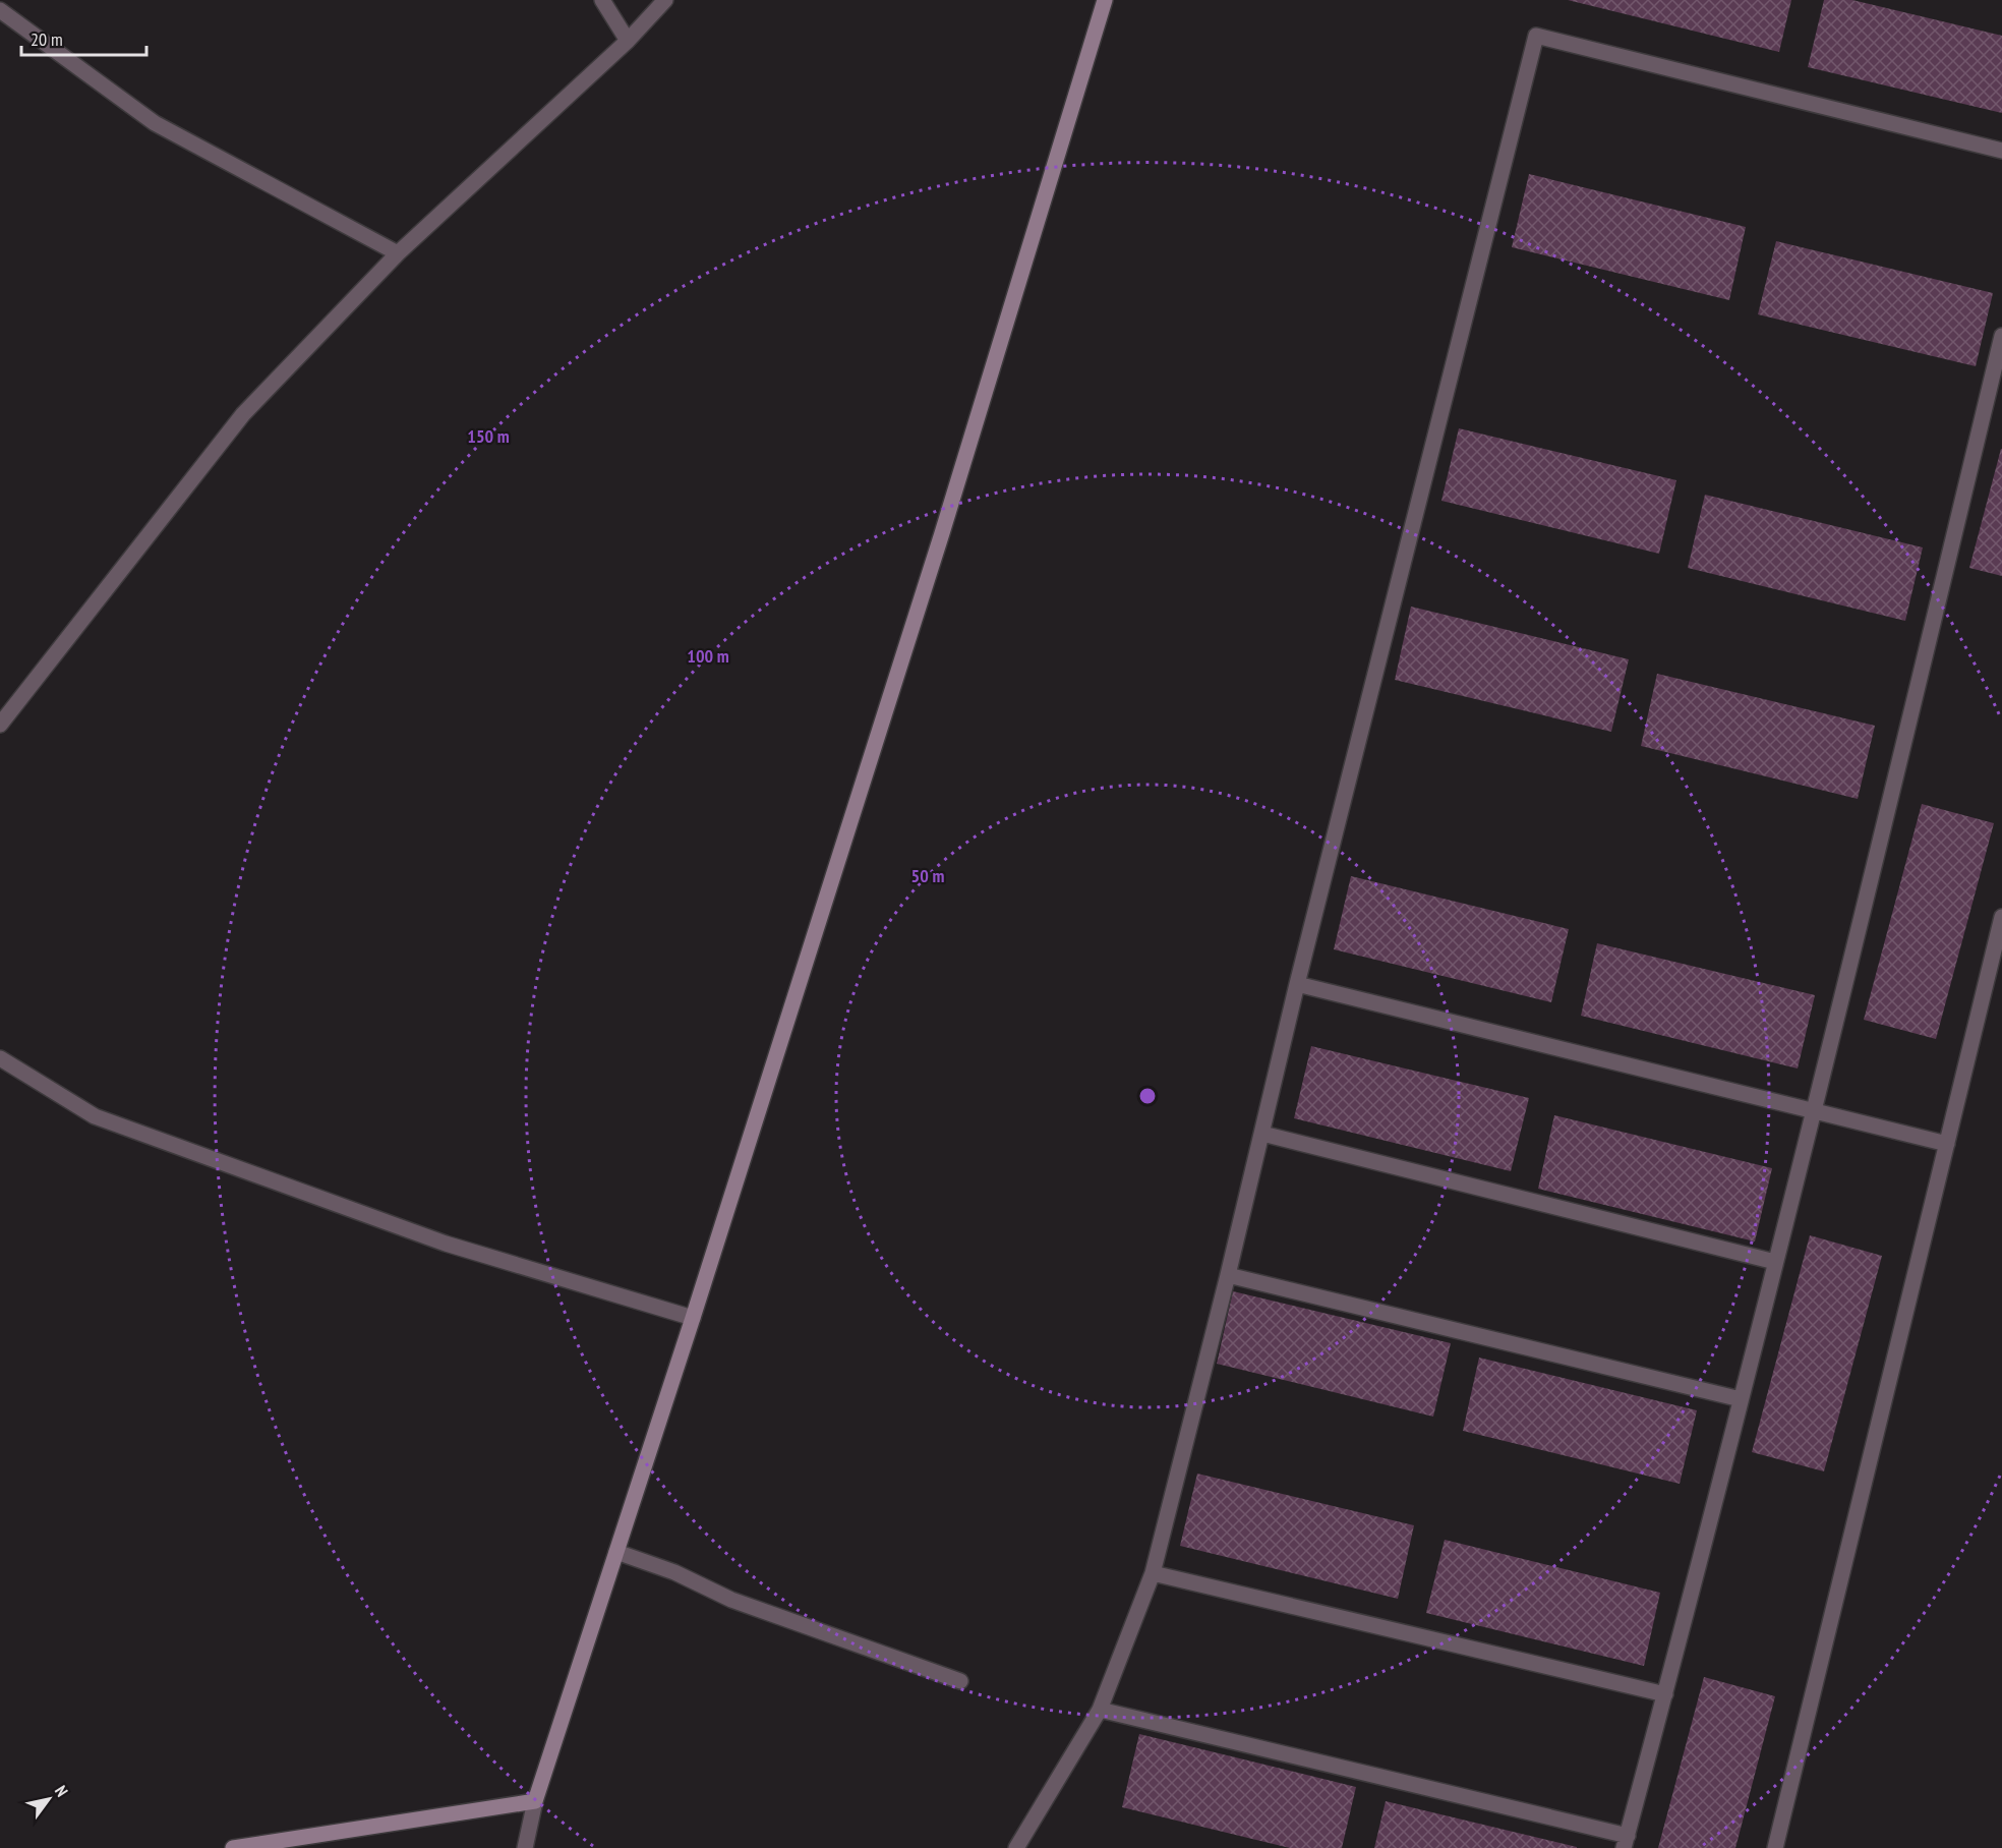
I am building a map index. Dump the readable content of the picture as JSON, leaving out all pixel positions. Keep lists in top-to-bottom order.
{
  "scale_bar": "20 m",
  "north": "top right",
  "rings": ["150 m", "100 m", "50 m"]
}
